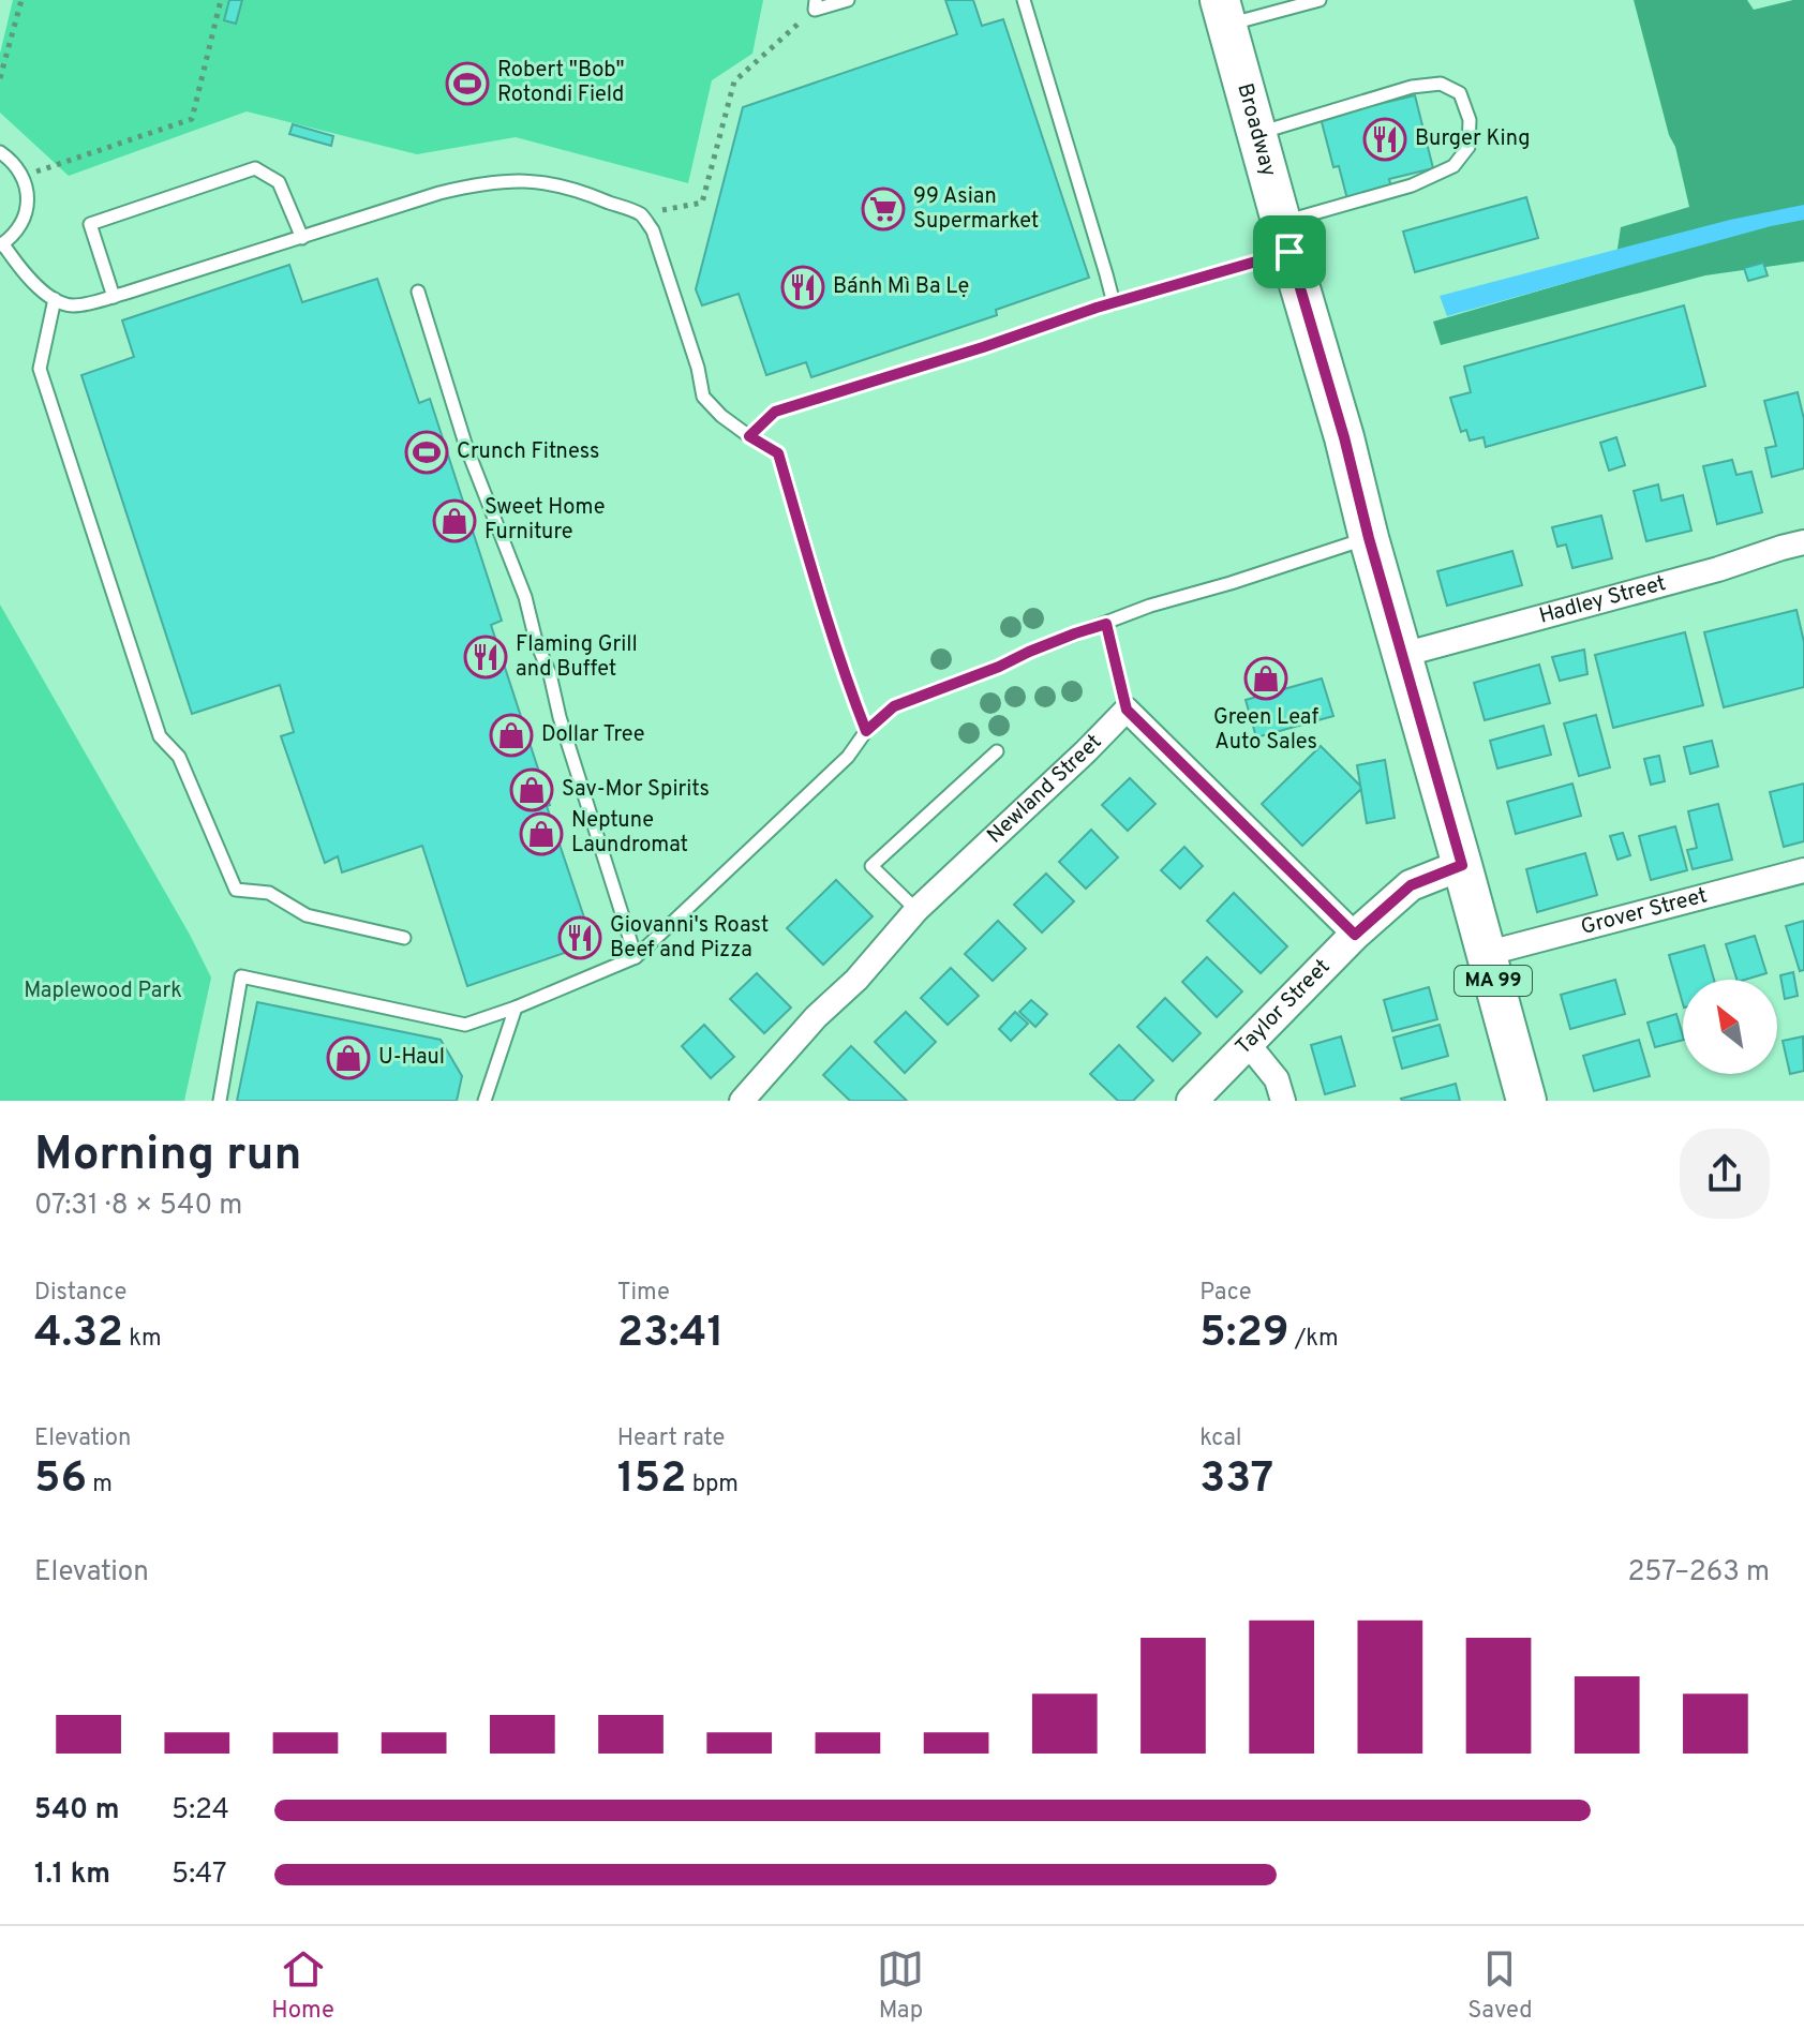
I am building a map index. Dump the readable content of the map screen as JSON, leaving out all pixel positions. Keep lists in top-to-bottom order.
{
  "streets": {
    "main road": ["Broadway", "MA 99"],
    "street": [
      "Hadley Street",
      "Newland Street",
      "Grover Street",
      "Taylor Street"
    ]
  },
  "crossings": [
    ["Broadway", "Hadley Street"],
    ["Broadway", "Grover Street"],
    ["Broadway", "Taylor Street"]
  ],
  "parks": ["Maplewood Park"],
  "places": {
    "sports": ["Robert \"Bob\" Rotondi Field", "Crunch Fitness"],
    "restaurant": [
      "Burger King",
      "Bánh Mì Ba Lẹ",
      "Flaming Grill and Buffet",
      "Giovanni's Roast Beef and Pizza"
    ],
    "supermarket": ["99 Asian Supermarket"],
    "shop": [
      "Sweet Home Furniture",
      "Green Leaf Auto Sales",
      "Dollar Tree",
      "Sav-Mor Spirits",
      "Neptune Laundromat",
      "U-Haul"
    ]
  },
  "north": "top left",
  "page": {
    "heading": ["Morning run", "07:31 · 8 × 540 m"],
    "stats": [
      ["Distance", "4.32 km"],
      ["Time", "23:41"],
      ["Pace", "5:29 /km"],
      ["Elevation", "56 m"],
      ["Heart rate", "152 bpm"],
      ["kcal", "337"]
    ],
    "chart": ["Elevation", "257–263 m"],
    "list": [
      {
        "name": "540 m",
        "note": "5:24"
      },
      {
        "name": "1.1 km",
        "note": "5:47"
      }
    ],
    "tabs": ["Home", "Map", "Saved"]
  }
}
